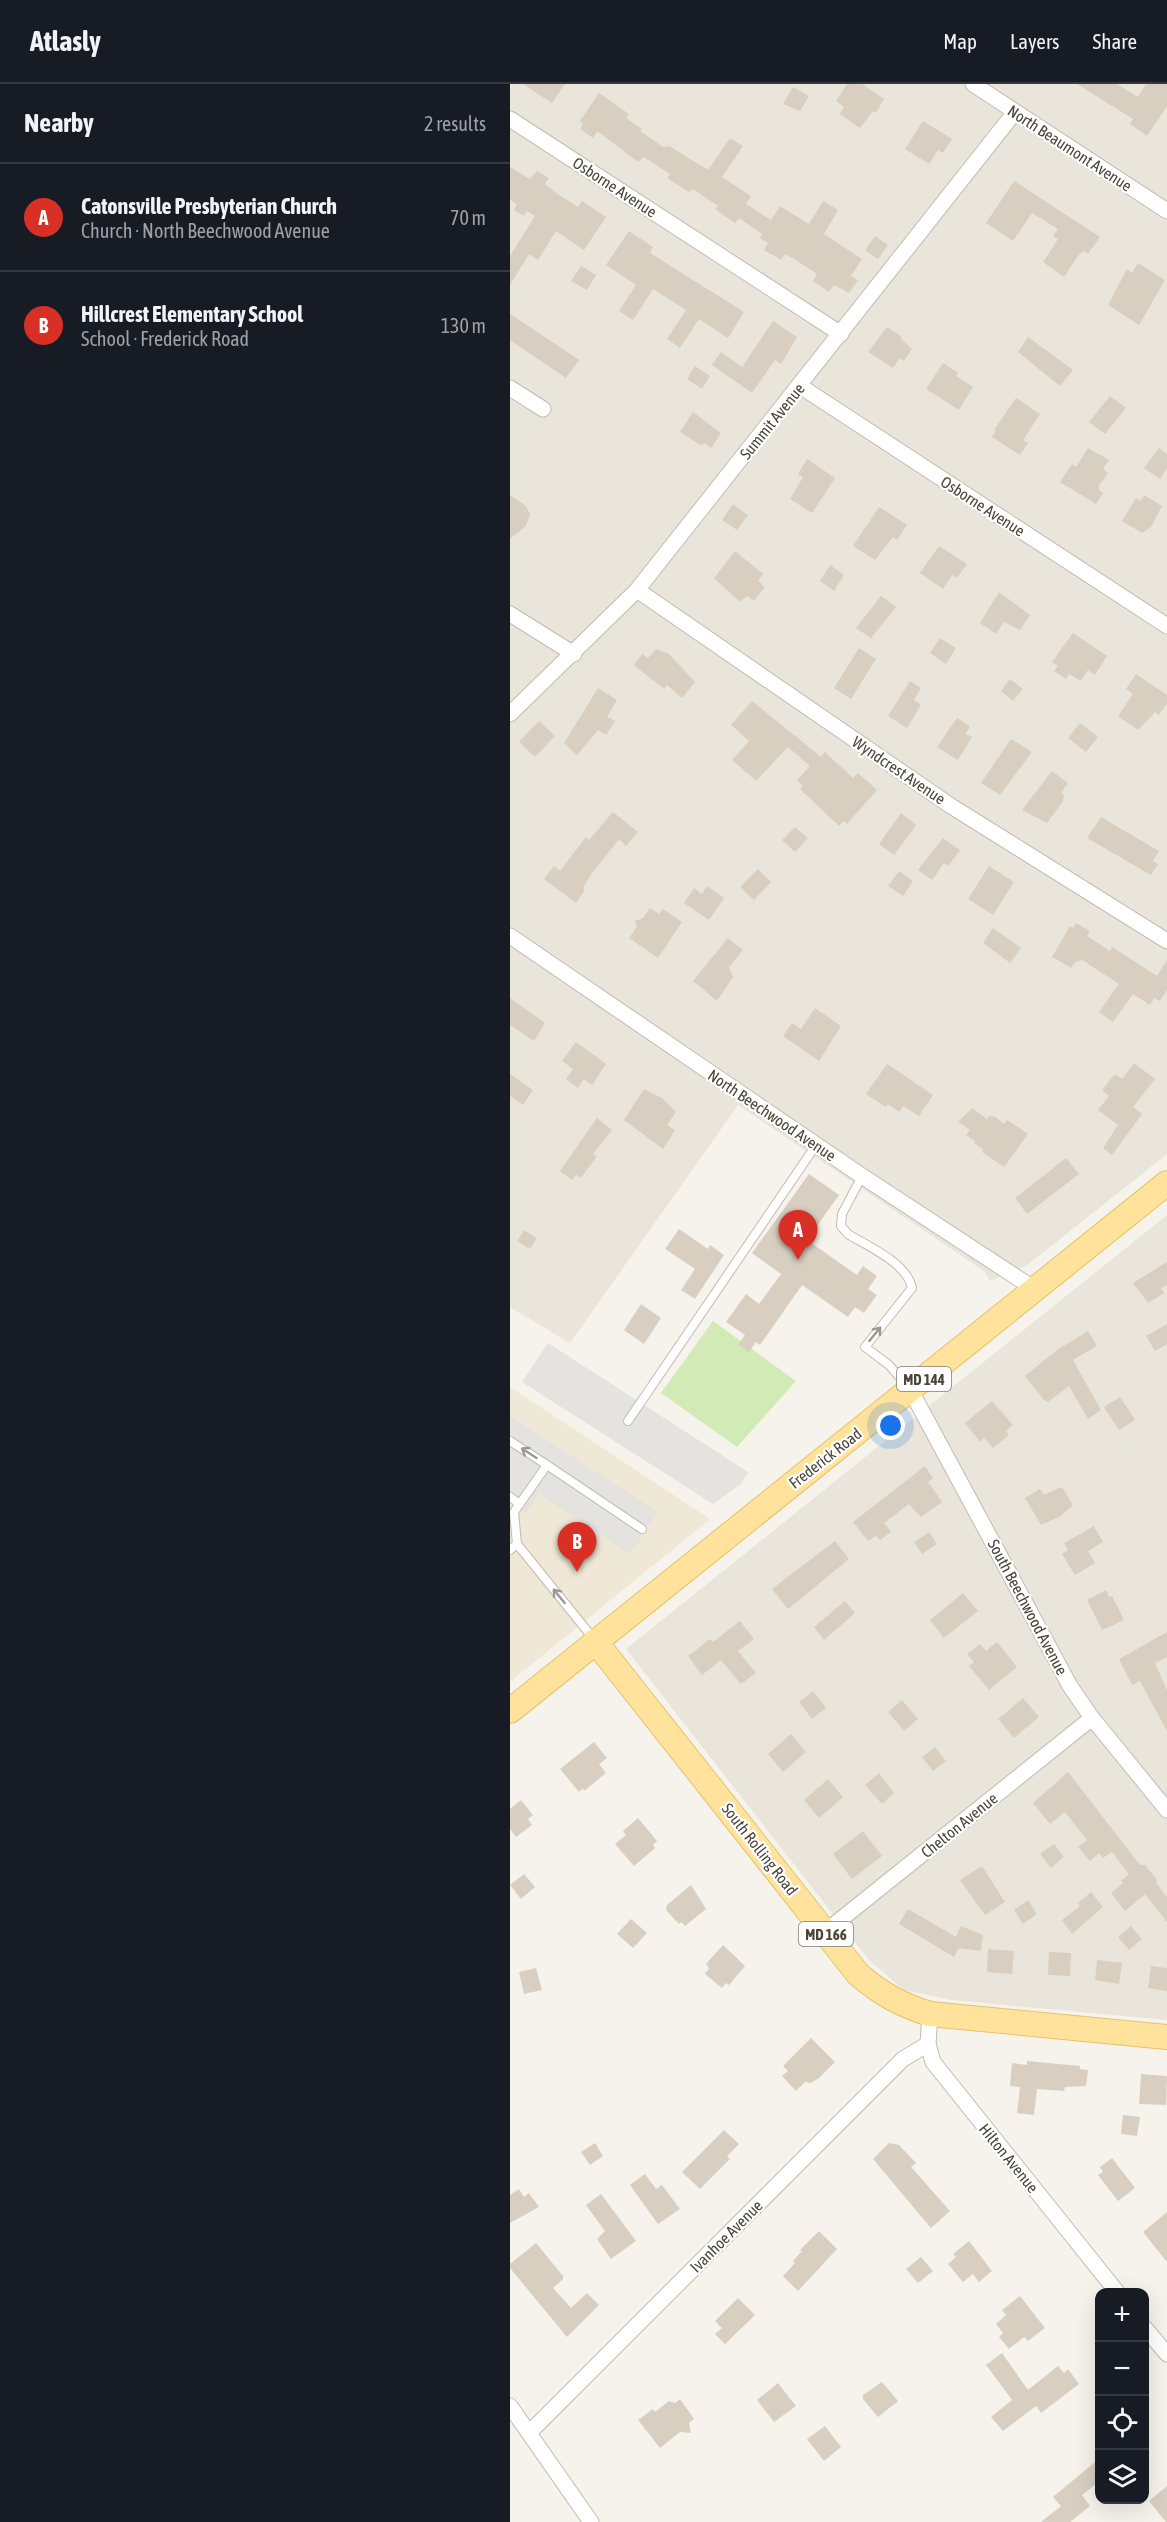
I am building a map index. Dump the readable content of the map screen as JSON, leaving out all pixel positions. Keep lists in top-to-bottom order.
{
  "streets": {
    "main road": [
      "MD 144",
      "Frederick Road",
      "South Rolling Road",
      "MD 166"
    ],
    "street": [
      "North Beaumont Avenue",
      "Osborne Avenue",
      "Summit Avenue",
      "Wyndcrest Avenue",
      "North Beechwood Avenue",
      "South Beechwood Avenue",
      "Chelton Avenue",
      "Hilton Avenue",
      "Ivanhoe Avenue"
    ]
  },
  "crossings": [
    ["North Beaumont Avenue", "Summit Avenue"],
    ["Osborne Avenue", "Summit Avenue"],
    ["Summit Avenue", "Wyndcrest Avenue"],
    ["North Beechwood Avenue", "Frederick Road"],
    ["Frederick Road", "South Beechwood Avenue"],
    ["Frederick Road", "South Rolling Road"],
    ["South Beechwood Avenue", "Chelton Avenue"],
    ["Chelton Avenue", "South Rolling Road"],
    ["South Rolling Road", "Hilton Avenue"],
    ["Hilton Avenue", "Ivanhoe Avenue"]
  ],
  "page": {
    "header": "Atlasly",
    "nav": ["Map", "Layers", "Share"],
    "heading": ["Nearby", "2 results"],
    "list": [
      {
        "mark": "A",
        "name": "Catonsville Presbyterian Church",
        "note": "Church · North Beechwood Avenue",
        "value": "70 m"
      },
      {
        "mark": "B",
        "name": "Hillcrest Elementary School",
        "note": "School · Frederick Road",
        "value": "130 m"
      }
    ],
    "pins": ["A", "B"],
    "map_buttons": ["+", "−"]
  }
}
